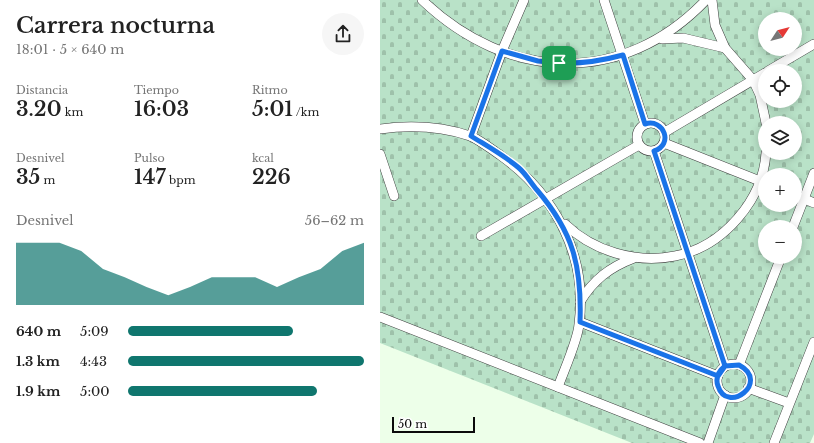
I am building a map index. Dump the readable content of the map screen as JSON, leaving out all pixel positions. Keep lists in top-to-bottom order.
{
  "scale_bar": "50 m",
  "north": "top right",
  "page": {
    "heading": ["Carrera nocturna", "18:01 · 5 × 640 m"],
    "map_buttons": ["+", "−"],
    "stats": [
      ["Distancia", "3.20 km"],
      ["Tiempo", "16:03"],
      ["Ritmo", "5:01 /km"],
      ["Desnivel", "35 m"],
      ["Pulso", "147 bpm"],
      ["kcal", "226"]
    ],
    "chart": ["Desnivel", "56–62 m"],
    "list": [
      {
        "name": "640 m",
        "note": "5:09"
      },
      {
        "name": "1.3 km",
        "note": "4:43"
      },
      {
        "name": "1.9 km",
        "note": "5:00"
      }
    ],
    "scale": "50 m"
  }
}
